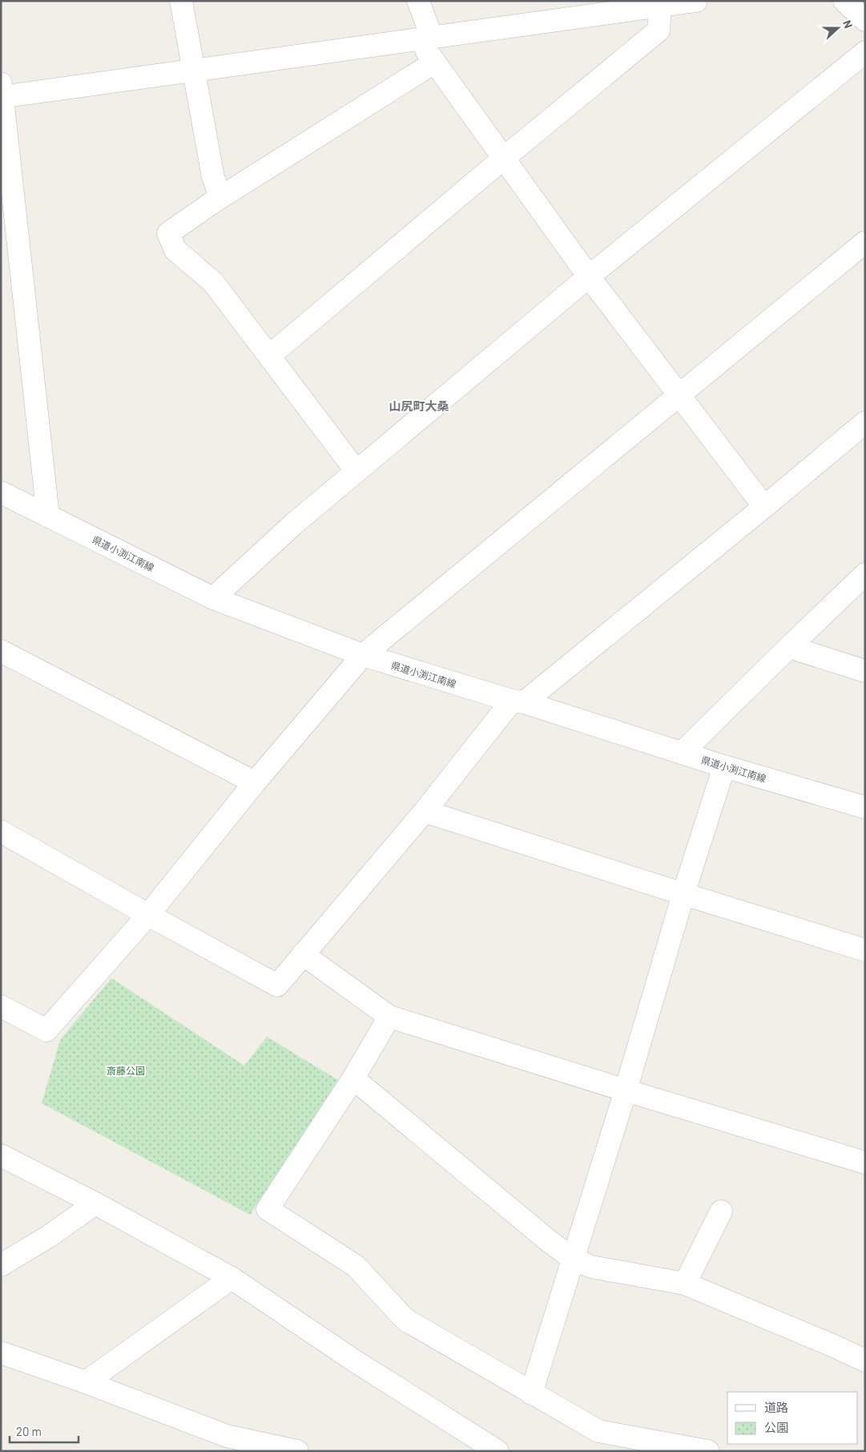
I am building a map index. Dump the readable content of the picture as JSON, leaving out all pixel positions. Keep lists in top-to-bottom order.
{
  "streets": {
    "street": ["県道小渕江南線"]
  },
  "districts": ["山尻町大桑"],
  "parks": ["斎藤公園"],
  "legend": ["道路", "公園"],
  "scale_bar": "20 m",
  "north": "right"
}
